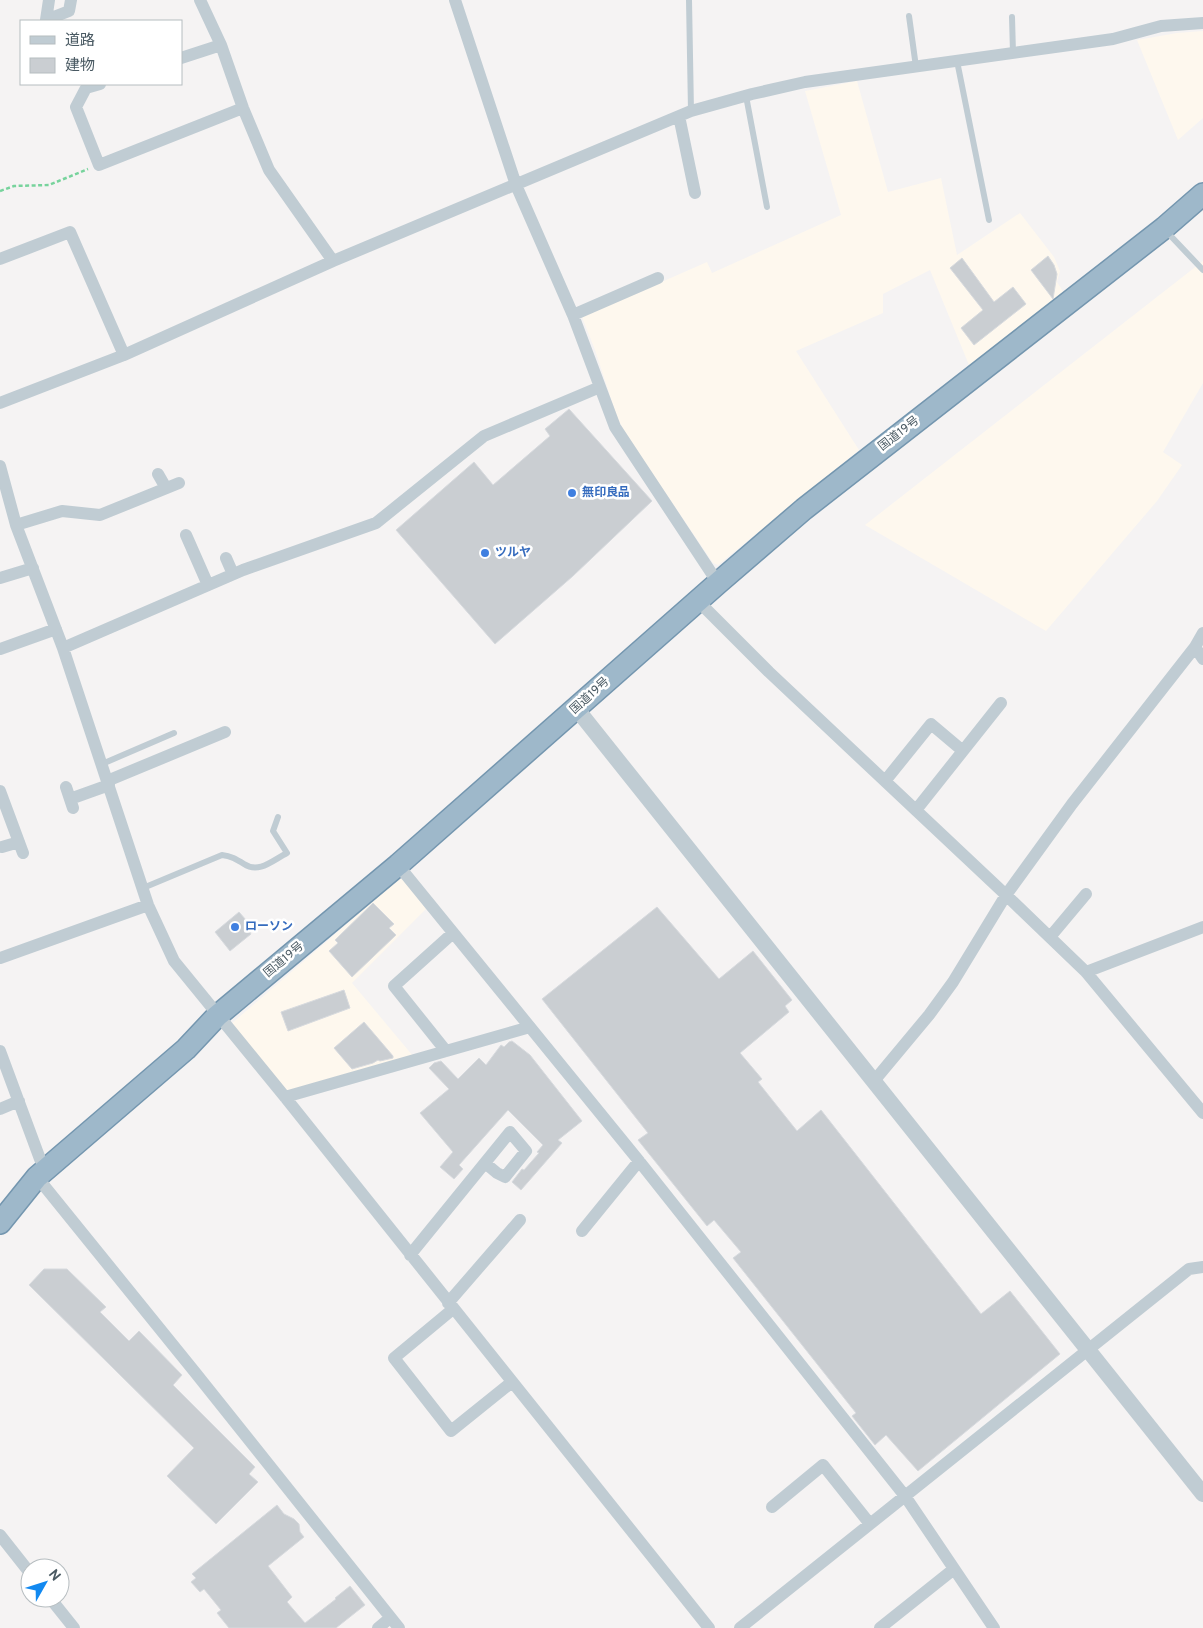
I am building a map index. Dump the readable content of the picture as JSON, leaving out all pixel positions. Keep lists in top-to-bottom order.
{
  "streets": {
    "highway": ["国道19号"]
  },
  "places": ["無印良品", "ツルヤ", "ローソン"],
  "legend": ["道路", "建物"],
  "north": "top right"
}
